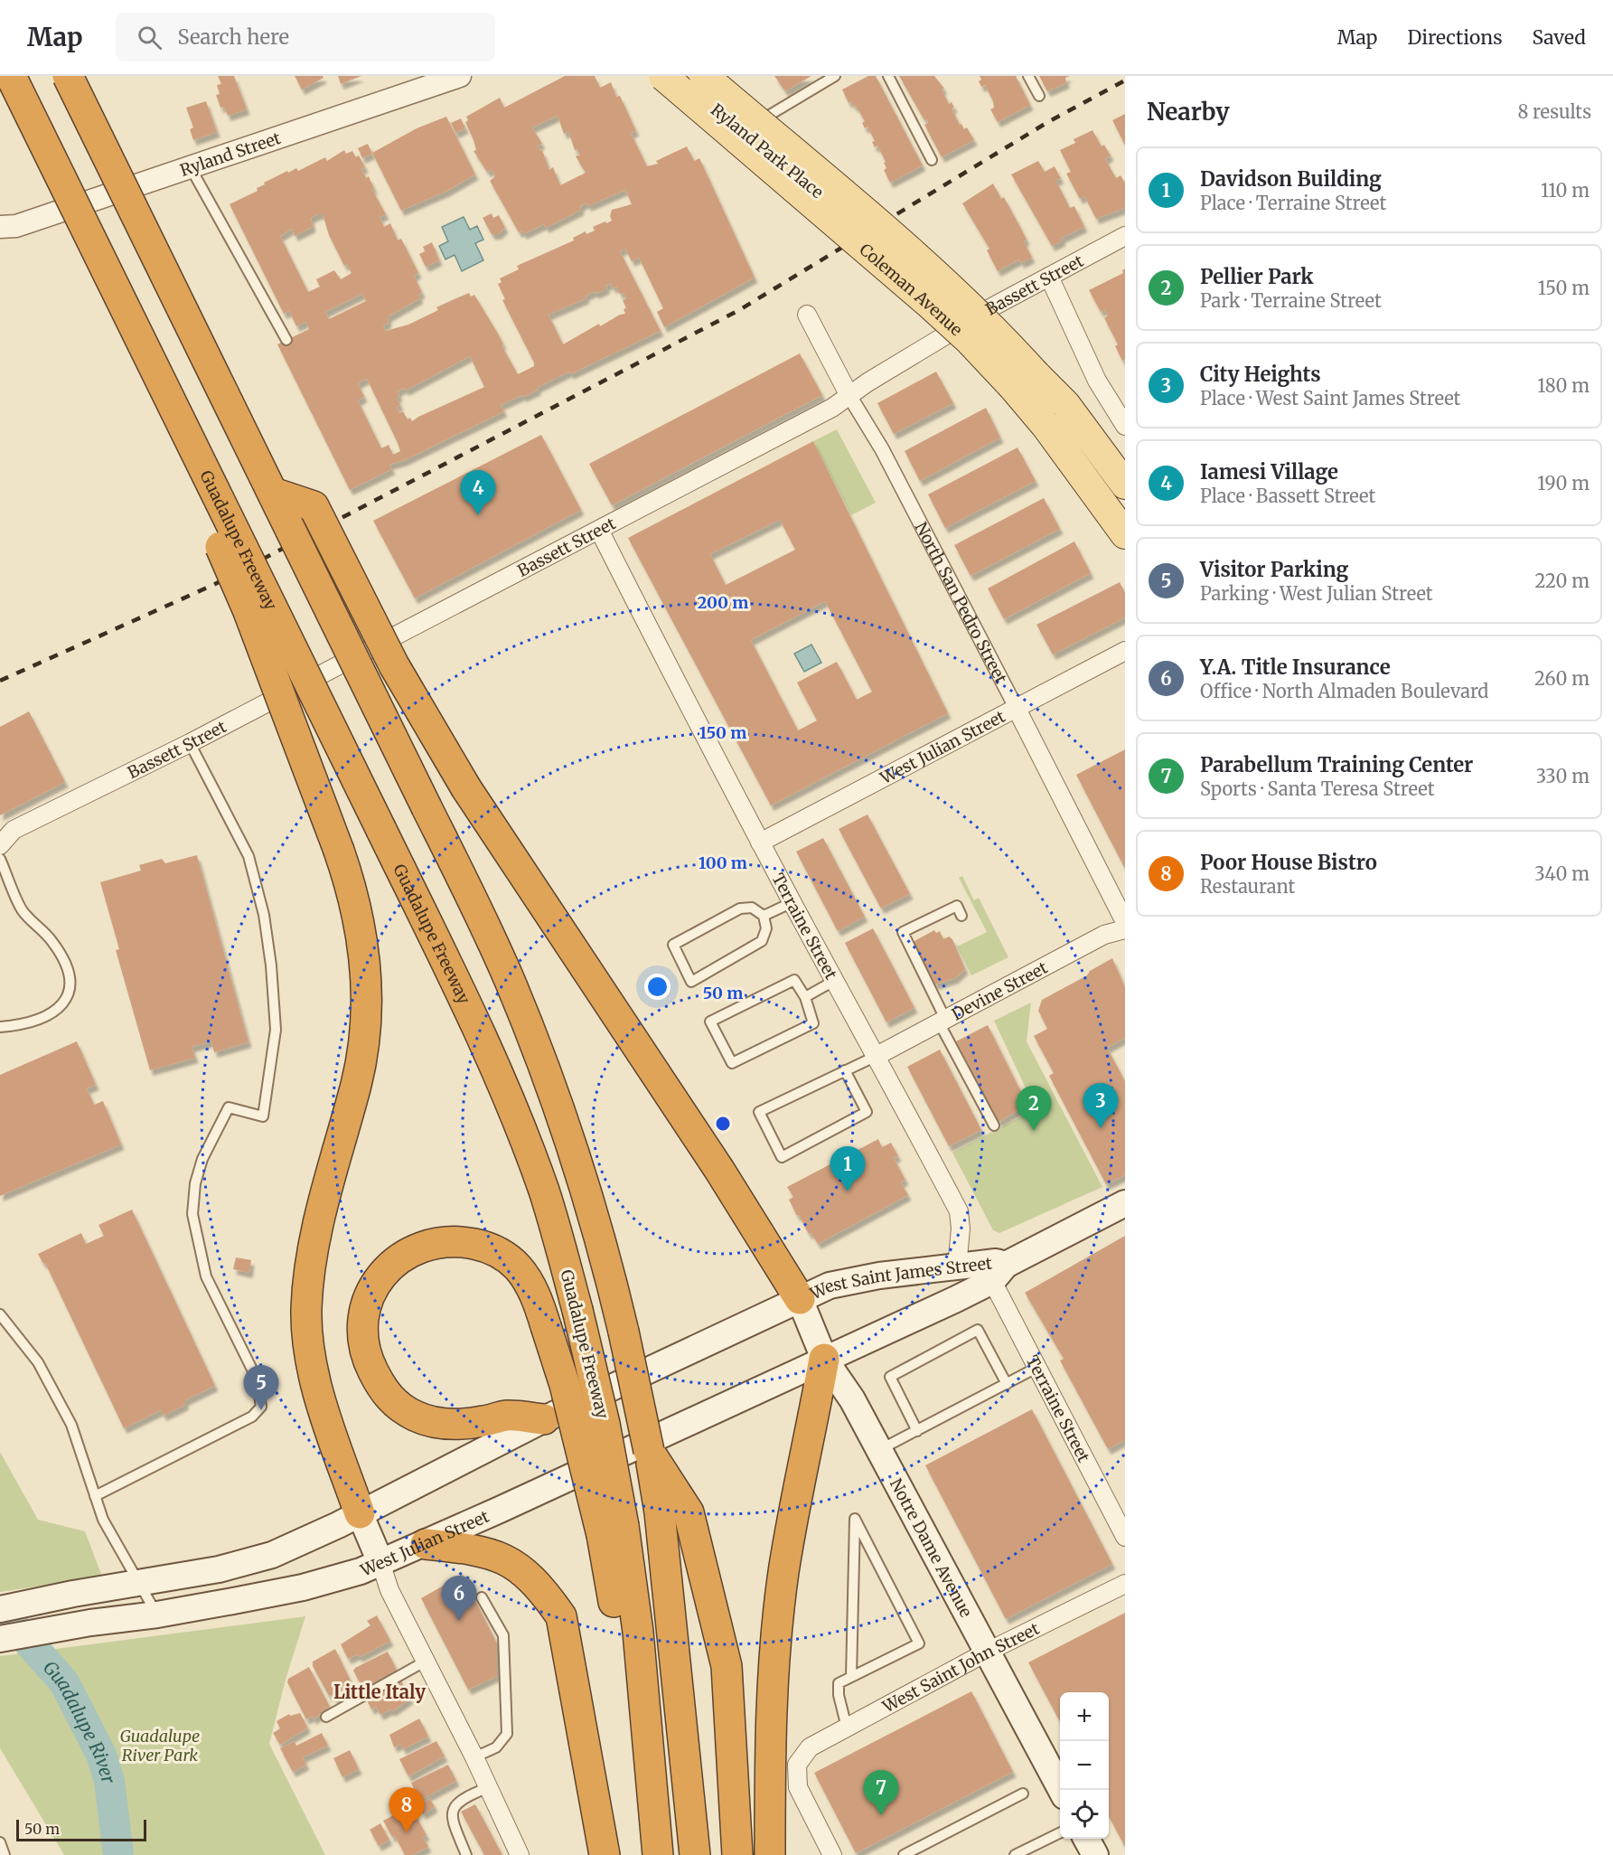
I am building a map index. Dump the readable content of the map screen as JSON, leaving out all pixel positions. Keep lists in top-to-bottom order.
{
  "streets": {
    "highway": ["Guadalupe Freeway"],
    "main road": [
      "Coleman Avenue",
      "West Julian Street",
      "West Saint James Street",
      "Notre Dame Avenue"
    ],
    "street": [
      "Ryland Street",
      "Bassett Street",
      "North San Pedro Street",
      "Terraine Street",
      "Devine Street",
      "West Saint John Street"
    ],
    "lane": ["Ryland Park Place"]
  },
  "crossings": [
    ["Ryland Park Place", "Coleman Avenue"],
    ["Bassett Street", "North San Pedro Street"],
    ["Bassett Street", "Terraine Street"],
    ["North San Pedro Street", "West Julian Street"],
    ["West Julian Street", "Terraine Street"],
    ["West Julian Street", "West Saint James Street"],
    ["West Julian Street", "Notre Dame Avenue"],
    ["Terraine Street", "Devine Street"],
    ["Terraine Street", "West Saint James Street"],
    ["West Saint James Street", "Notre Dame Avenue"],
    ["Notre Dame Avenue", "West Saint John Street"]
  ],
  "districts": ["Little Italy"],
  "water": ["Guadalupe River"],
  "parks": ["Guadalupe River Park"],
  "scale_bar": "50 m",
  "page": {
    "header": "Map",
    "search": "Search here",
    "nav": ["Map", "Directions", "Saved"],
    "heading": ["Nearby", "8 results"],
    "list": [
      {
        "mark": "1",
        "name": "Davidson Building",
        "note": "Place · Terraine Street",
        "value": "110 m"
      },
      {
        "mark": "2",
        "name": "Pellier Park",
        "note": "Park · Terraine Street",
        "value": "150 m"
      },
      {
        "mark": "3",
        "name": "City Heights",
        "note": "Place · West Saint James Street",
        "value": "180 m"
      },
      {
        "mark": "4",
        "name": "Iamesi Village",
        "note": "Place · Bassett Street",
        "value": "190 m"
      },
      {
        "mark": "5",
        "name": "Visitor Parking",
        "note": "Parking · West Julian Street",
        "value": "220 m"
      },
      {
        "mark": "6",
        "name": "Y.A. Title Insurance",
        "note": "Office · North Almaden Boulevard",
        "value": "260 m"
      },
      {
        "mark": "7",
        "name": "Parabellum Training Center",
        "note": "Sports · Santa Teresa Street",
        "value": "330 m"
      },
      {
        "mark": "8",
        "name": "Poor House Bistro",
        "note": "Restaurant",
        "value": "340 m"
      }
    ],
    "pins": [
      "4",
      "3",
      "2",
      "1",
      "5",
      "6",
      "7",
      "8"
    ],
    "map_buttons": ["+", "−"],
    "scale": "50 m"
  },
  "rings": [
    "200 m",
    "150 m",
    "100 m",
    "50 m"
  ]
}
